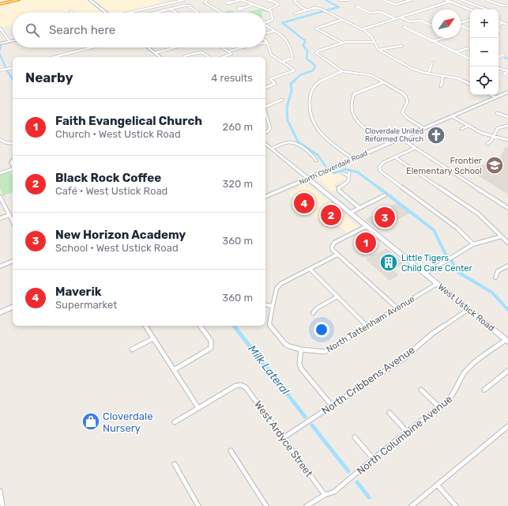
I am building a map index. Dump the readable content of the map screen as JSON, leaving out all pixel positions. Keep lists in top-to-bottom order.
{
  "streets": {
    "main road": ["North Cloverdale Road", "West Ustick Road"],
    "street": [
      "North Tattenham Avenue",
      "North Cribbens Avenue",
      "North Columbine Avenue",
      "West Ardyce Street"
    ]
  },
  "crossings": [
    ["North Cloverdale Road", "West Ustick Road"],
    ["West Ustick Road", "North Tattenham Avenue"],
    ["West Ustick Road", "North Cribbens Avenue"],
    ["West Ustick Road", "North Columbine Avenue"],
    ["North Cribbens Avenue", "West Ardyce Street"],
    ["North Columbine Avenue", "West Ardyce Street"]
  ],
  "water": ["Milk Lateral"],
  "places": {
    "church": ["Cloverdale United Reformed Church"],
    "school or university": ["Frontier Elementary School"],
    "building": ["Little Tigers Child Care Center"],
    "shop": ["Cloverdale Nursery"]
  },
  "north": "top right",
  "page": {
    "map_buttons": ["+", "−"],
    "search": "Search here",
    "heading": ["Nearby", "4 results"],
    "list": [
      {
        "mark": "1",
        "name": "Faith Evangelical Church",
        "note": "Church · West Ustick Road",
        "value": "260 m"
      },
      {
        "mark": "2",
        "name": "Black Rock Coffee",
        "note": "Café · West Ustick Road",
        "value": "320 m"
      },
      {
        "mark": "3",
        "name": "New Horizon Academy",
        "note": "School · West Ustick Road",
        "value": "360 m"
      },
      {
        "mark": "4",
        "name": "Maverik",
        "note": "Supermarket",
        "value": "360 m"
      }
    ],
    "pins": [
      "4",
      "2",
      "3",
      "1"
    ]
  }
}
